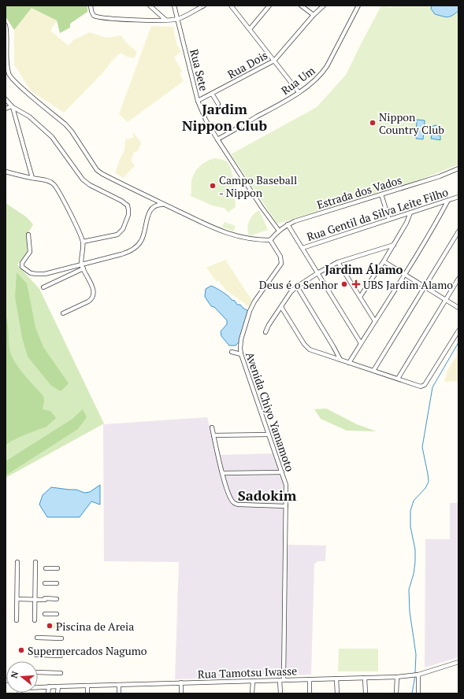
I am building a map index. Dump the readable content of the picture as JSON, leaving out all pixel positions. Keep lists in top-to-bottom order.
{
  "streets": {
    "street": [
      "Rua Dois",
      "Rua Sete",
      "Rua Um",
      "Estrada dos Vados",
      "Rua Gentil da Silva Leite Filho",
      "Avenida Chiyo Yamamoto",
      "Rua Tamotsu Iwasse"
    ]
  },
  "crossings": [
    ["Rua Dois", "Rua Sete"],
    ["Rua Sete", "Rua Um"],
    ["Rua Sete", "Estrada dos Vados"],
    ["Estrada dos Vados", "Avenida Chiyo Yamamoto"],
    ["Avenida Chiyo Yamamoto", "Rua Tamotsu Iwasse"]
  ],
  "districts": ["Jardim Nippon Club", "Jardim Álamo", "Sadokim"],
  "places": {
    "other": [
      "Nippon Country Club",
      "Campo Baseball - Nippon",
      "Deus é o Senhor",
      "Piscina de Areia",
      "Supermercados Nagumo"
    ],
    "health": ["UBS Jardim Alamo"]
  },
  "north": "left"
}
